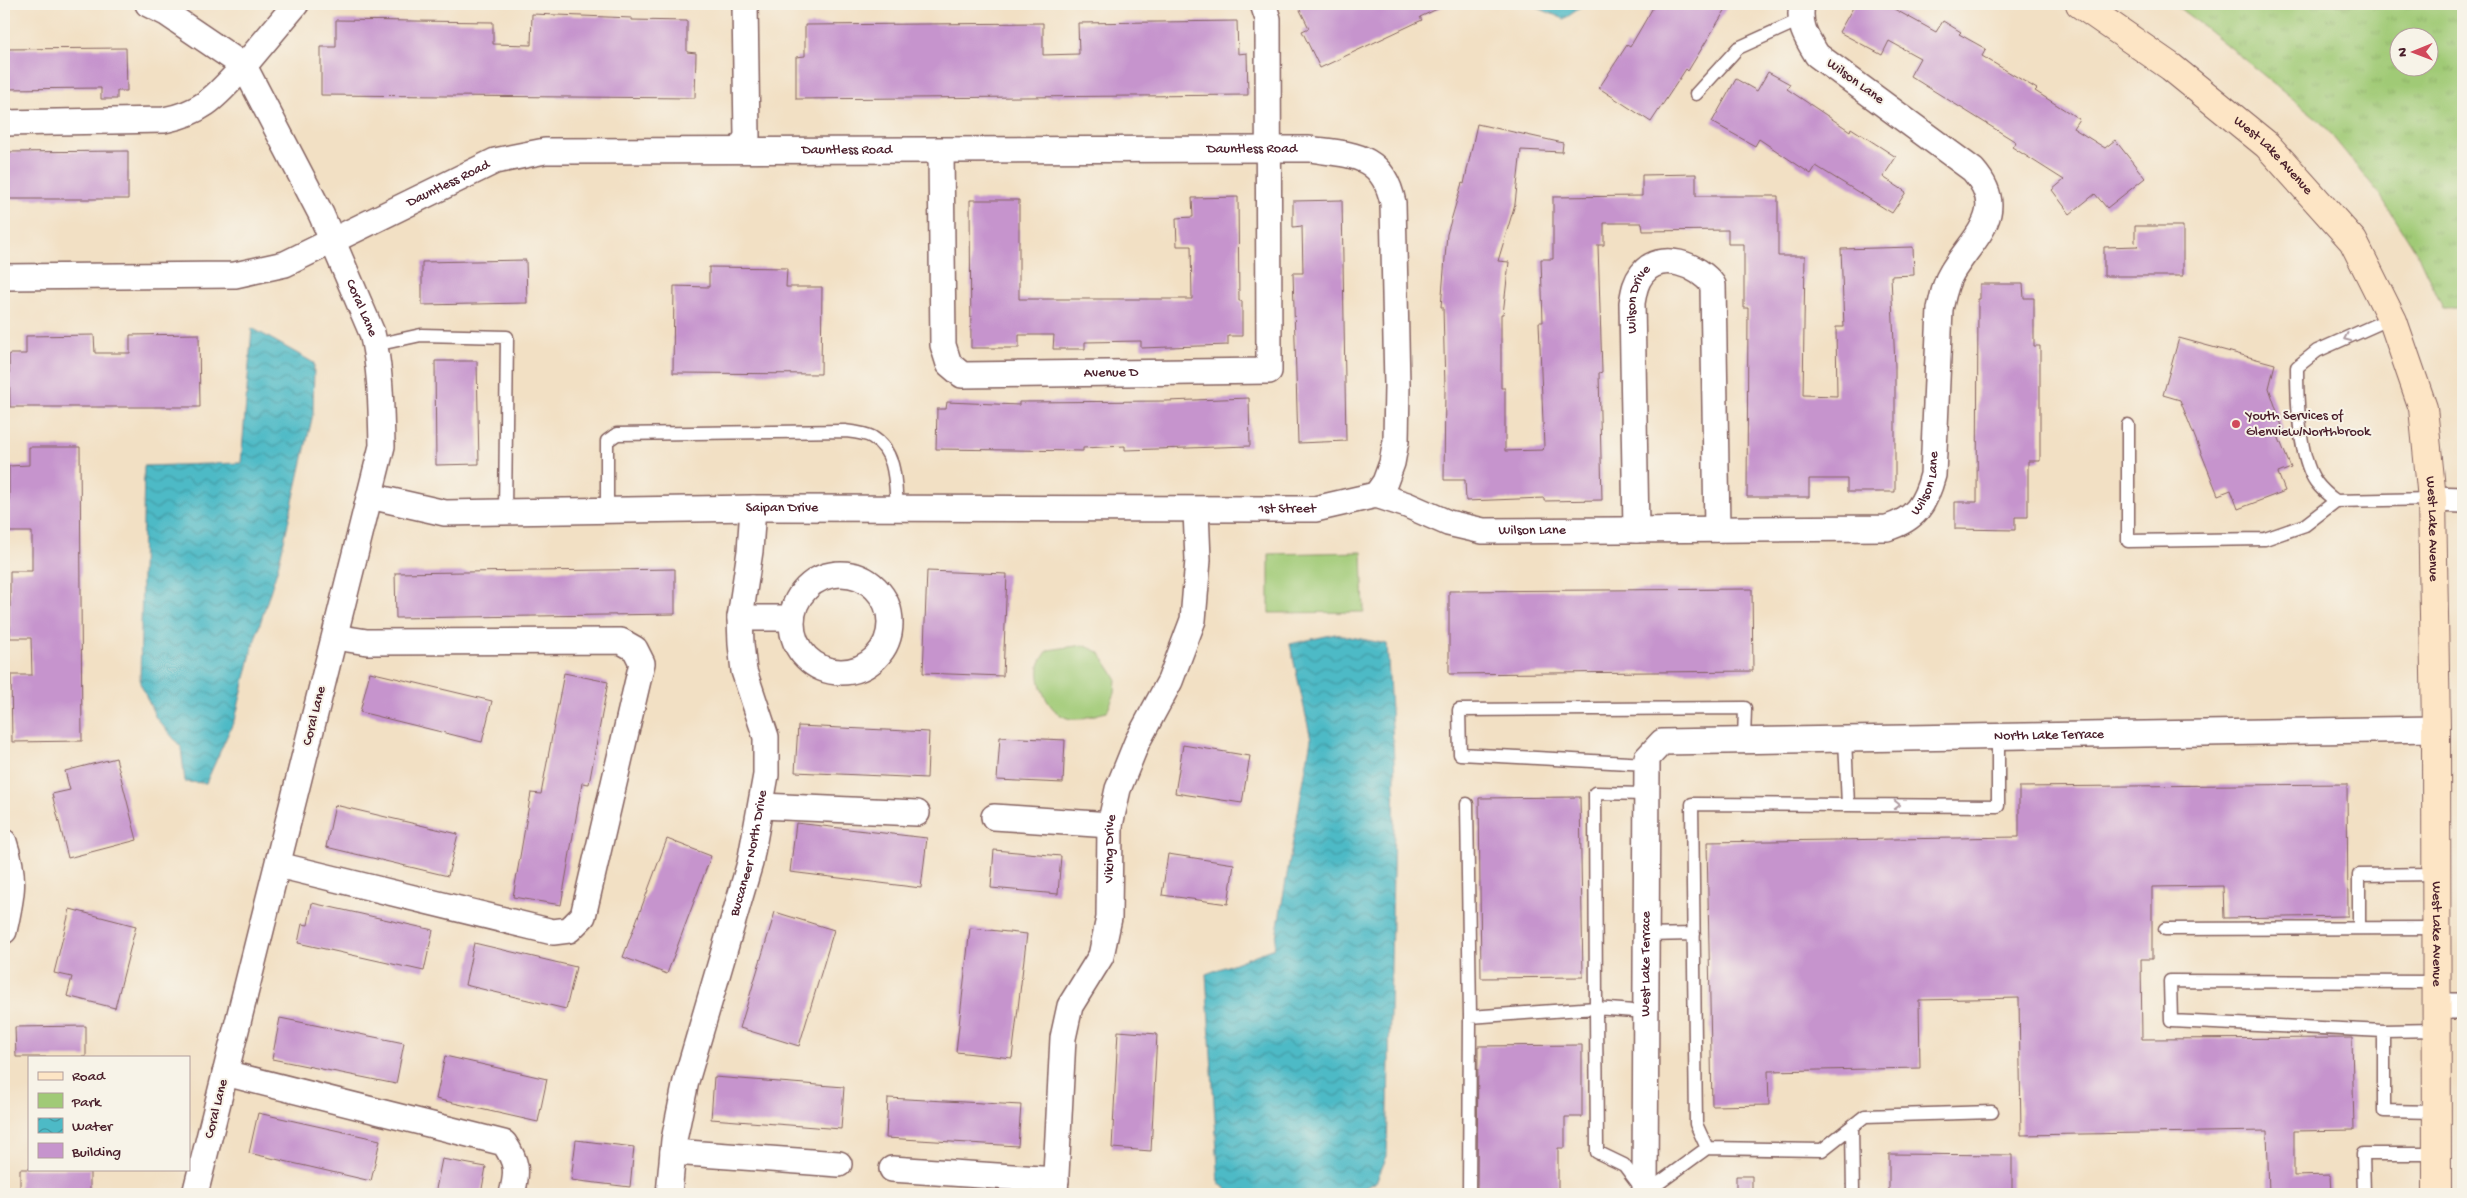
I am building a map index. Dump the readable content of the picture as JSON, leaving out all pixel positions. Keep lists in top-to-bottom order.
{
  "streets": {
    "street": [
      "Wilson Lane",
      "Dauntless Road",
      "West Lake Avenue",
      "Wilson Drive",
      "Coral Lane",
      "Avenue D",
      "Saipan Drive",
      "1st Street",
      "North Lake Terrace",
      "Viking Drive",
      "Buccaneer North Drive",
      "West Lake Terrace"
    ]
  },
  "crossings": [
    ["Wilson Lane", "Dauntless Road"],
    ["Wilson Lane", "Wilson Drive"],
    ["Wilson Lane", "1st Street"],
    ["Dauntless Road", "Coral Lane"],
    ["Dauntless Road", "Avenue D"],
    ["Dauntless Road", "1st Street"],
    ["West Lake Avenue", "North Lake Terrace"],
    ["Coral Lane", "Saipan Drive"],
    ["Saipan Drive", "1st Street"],
    ["Saipan Drive", "Viking Drive"],
    ["Saipan Drive", "Buccaneer North Drive"],
    ["1st Street", "Viking Drive"],
    ["North Lake Terrace", "West Lake Terrace"]
  ],
  "places": ["Youth Services of Glenview/Northbrook"],
  "legend": [
    "Road",
    "Park",
    "Water",
    "Building"
  ],
  "north": "left"
}
